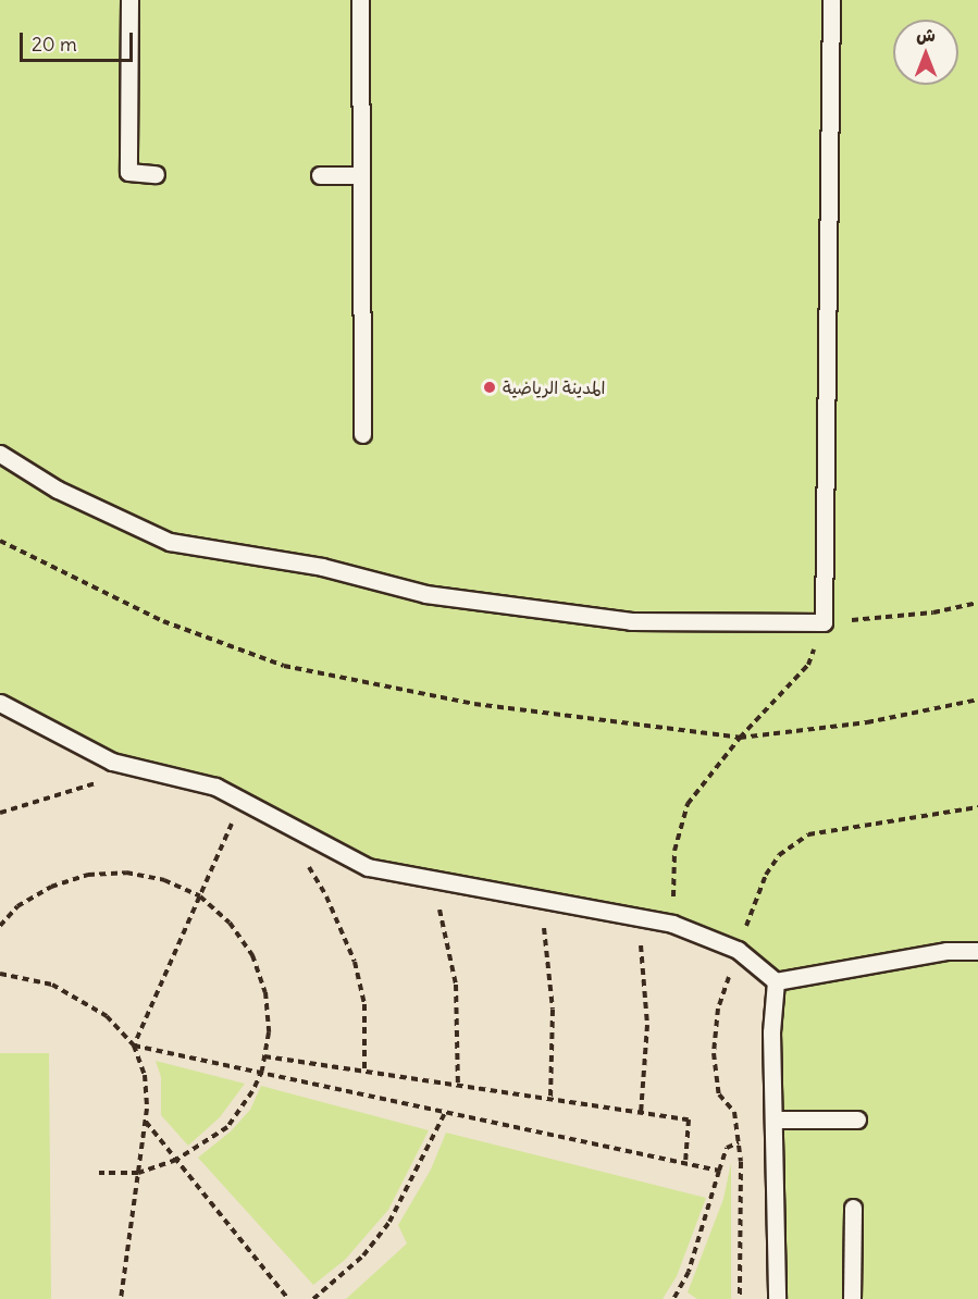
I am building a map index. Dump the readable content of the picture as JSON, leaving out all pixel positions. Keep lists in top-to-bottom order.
{
  "places": ["المدينة الرياضية"],
  "scale_bar": "20 m",
  "north": "top"
}
